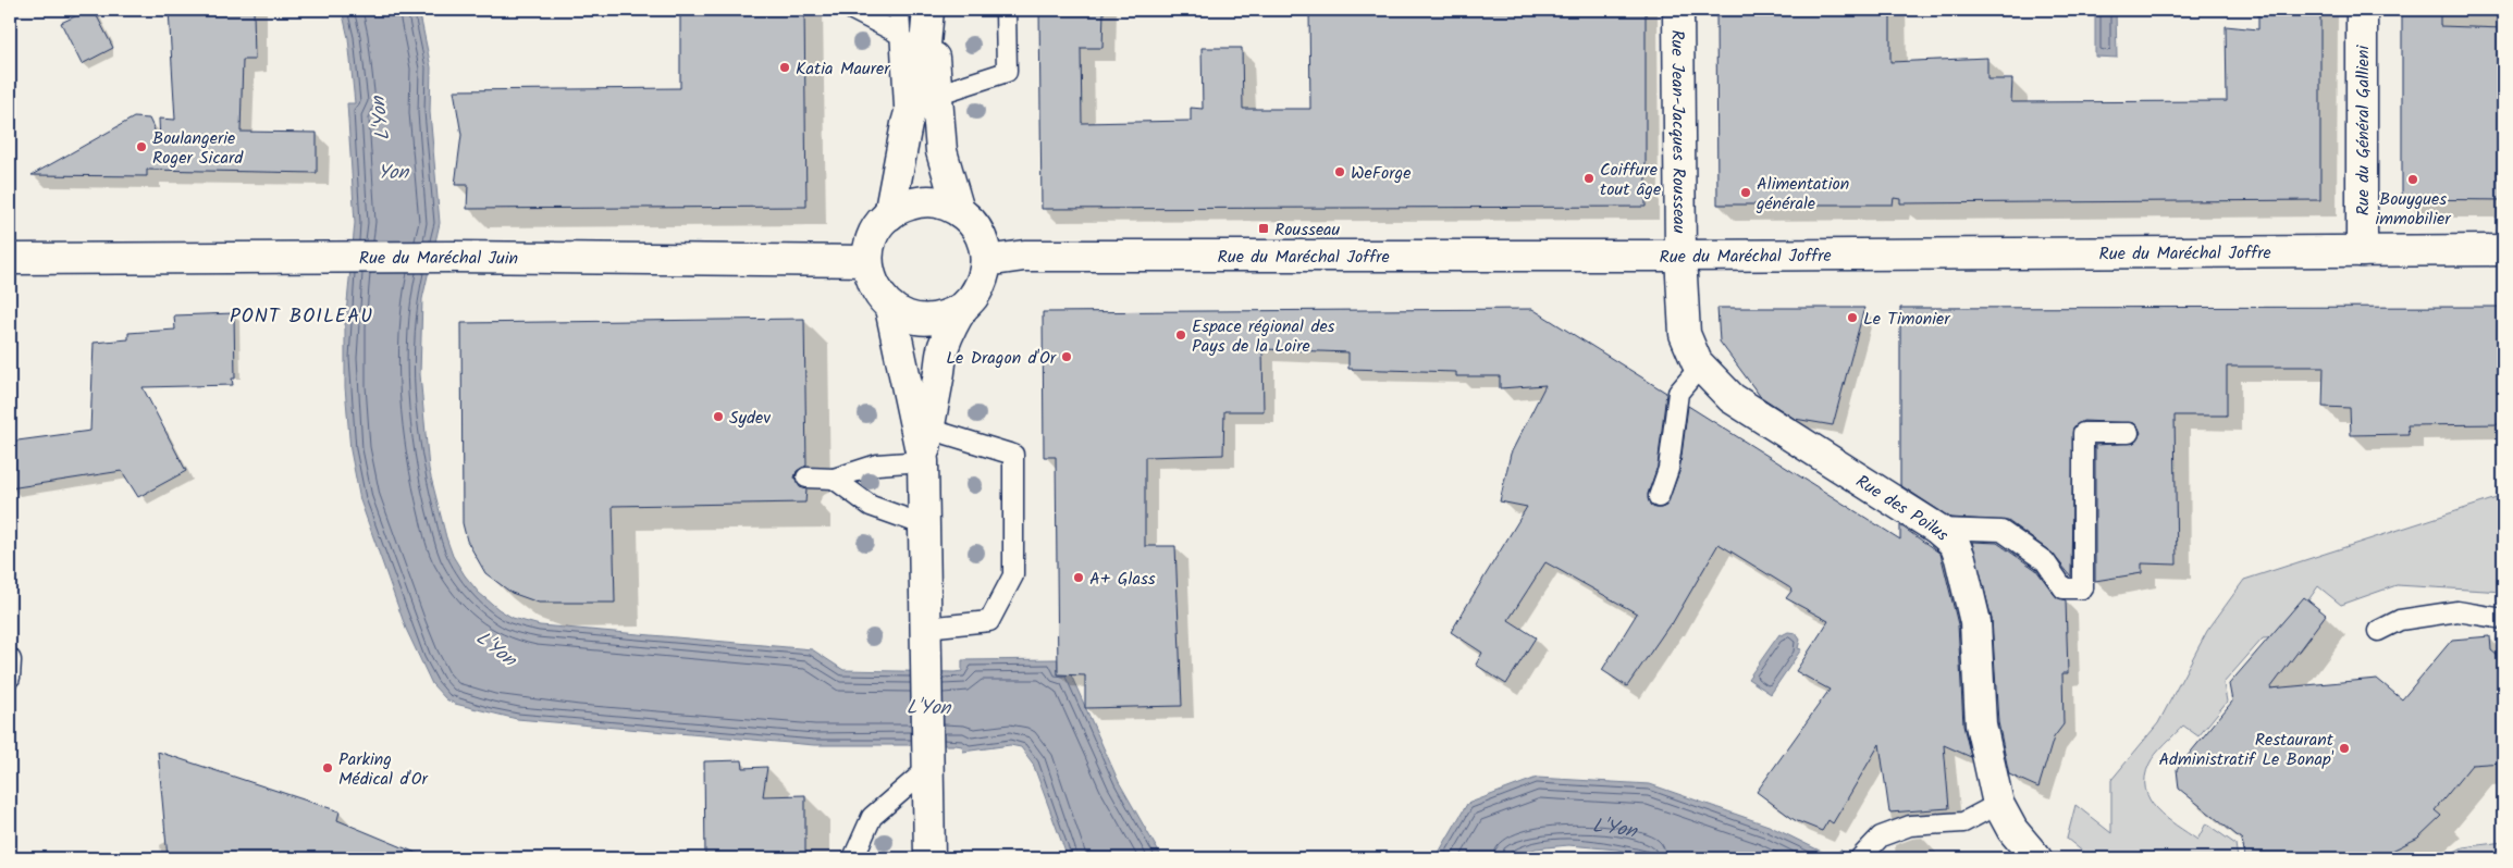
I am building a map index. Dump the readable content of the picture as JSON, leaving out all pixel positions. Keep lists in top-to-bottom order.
{
  "streets": {
    "street": [
      "Rue du Général Gallieni",
      "Rue Jean-Jacques Rousseau",
      "Rue du Maréchal Joffre",
      "Rue du Maréchal Juin",
      "Rue des Poilus"
    ]
  },
  "crossings": [
    ["Rue du Général Gallieni", "Rue du Maréchal Joffre"],
    ["Rue Jean-Jacques Rousseau", "Rue du Maréchal Joffre"],
    ["Rue Jean-Jacques Rousseau", "Rue des Poilus"],
    ["Rue du Maréchal Joffre", "Rue du Maréchal Juin"],
    ["Rue du Maréchal Joffre", "Rue des Poilus"]
  ],
  "districts": ["PONT BOILEAU"],
  "water": ["L'Yon", "Yon"],
  "places": {
    "other": [
      "Katia Maurer",
      "Boulangerie Roger Sicard",
      "WeForge",
      "Coiffure tout âge",
      "Bouygues immobilier",
      "Alimentation générale",
      "Le Timonier",
      "Espace régional des Pays de la Loire",
      "Le Dragon d'Or",
      "Sydev",
      "A+ Glass",
      "Restaurant Administratif Le Bonap'",
      "Parking Médical d'Or"
    ],
    "transit": ["Rousseau"]
  }
}
